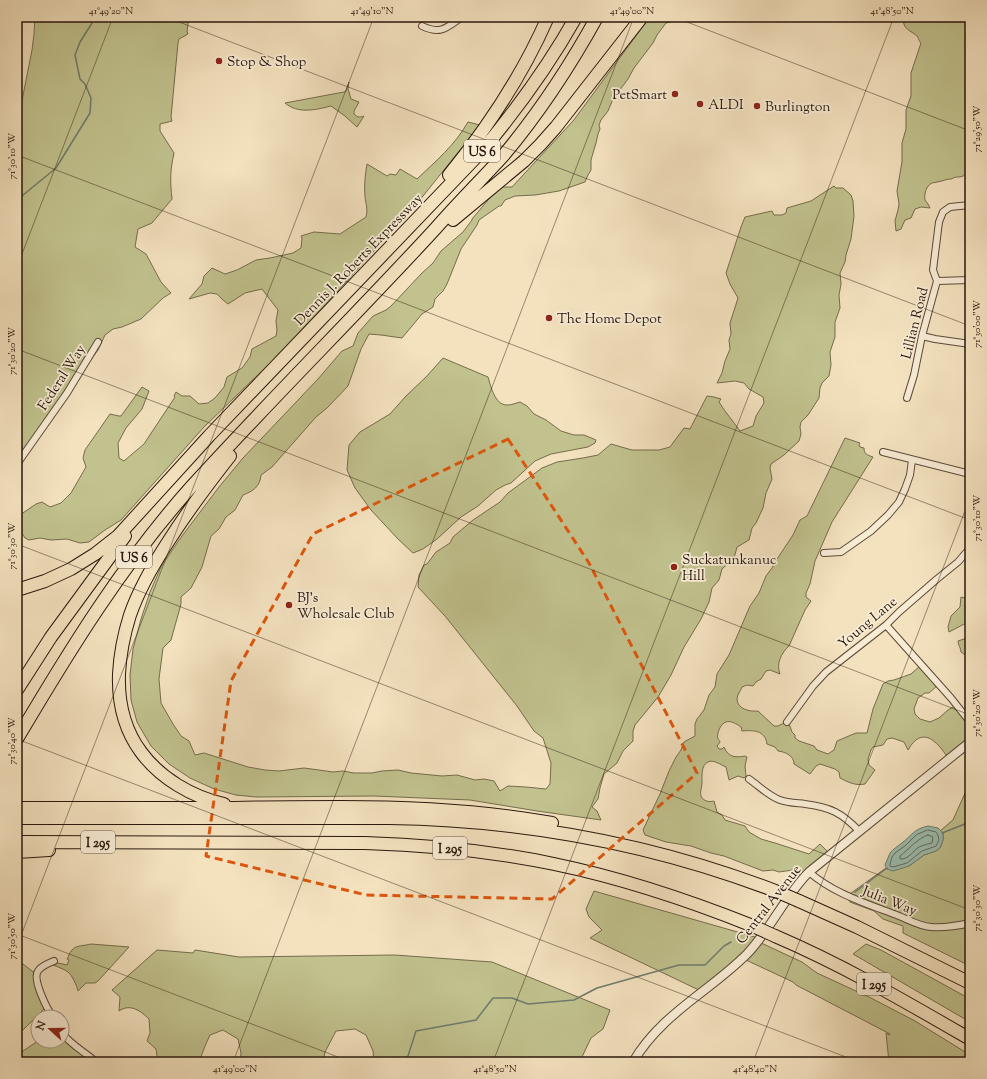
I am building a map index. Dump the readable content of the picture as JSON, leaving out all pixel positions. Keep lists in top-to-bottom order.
{
  "streets": {
    "highway": ["US 6", "Dennis J. Roberts Expressway", "I 295"],
    "street": [
      "Lillian Road",
      "Federal Way",
      "Young Lane",
      "Julia Way",
      "Central Avenue"
    ]
  },
  "crossings": [
    ["US 6", "Dennis J. Roberts Expressway"],
    ["Julia Way", "Central Avenue"]
  ],
  "places": [
    "Stop & Shop",
    "PetSmart",
    "ALDI",
    "Burlington",
    "The Home Depot",
    "Suckatunkanuc Hill",
    "BJ's Wholesale Club"
  ],
  "north": "left",
  "coordinates": [
    "41°49'20\"N",
    "41°49'10\"N",
    "41°49'00\"N",
    "41°48'50\"N",
    "71°29'50\"W",
    "71°30'10\"W",
    "71°30'00\"W",
    "71°30'20\"W",
    "71°30'30\"W",
    "71°30'40\"W",
    "71°30'50\"W",
    "41°48'40\"N"
  ]
}
